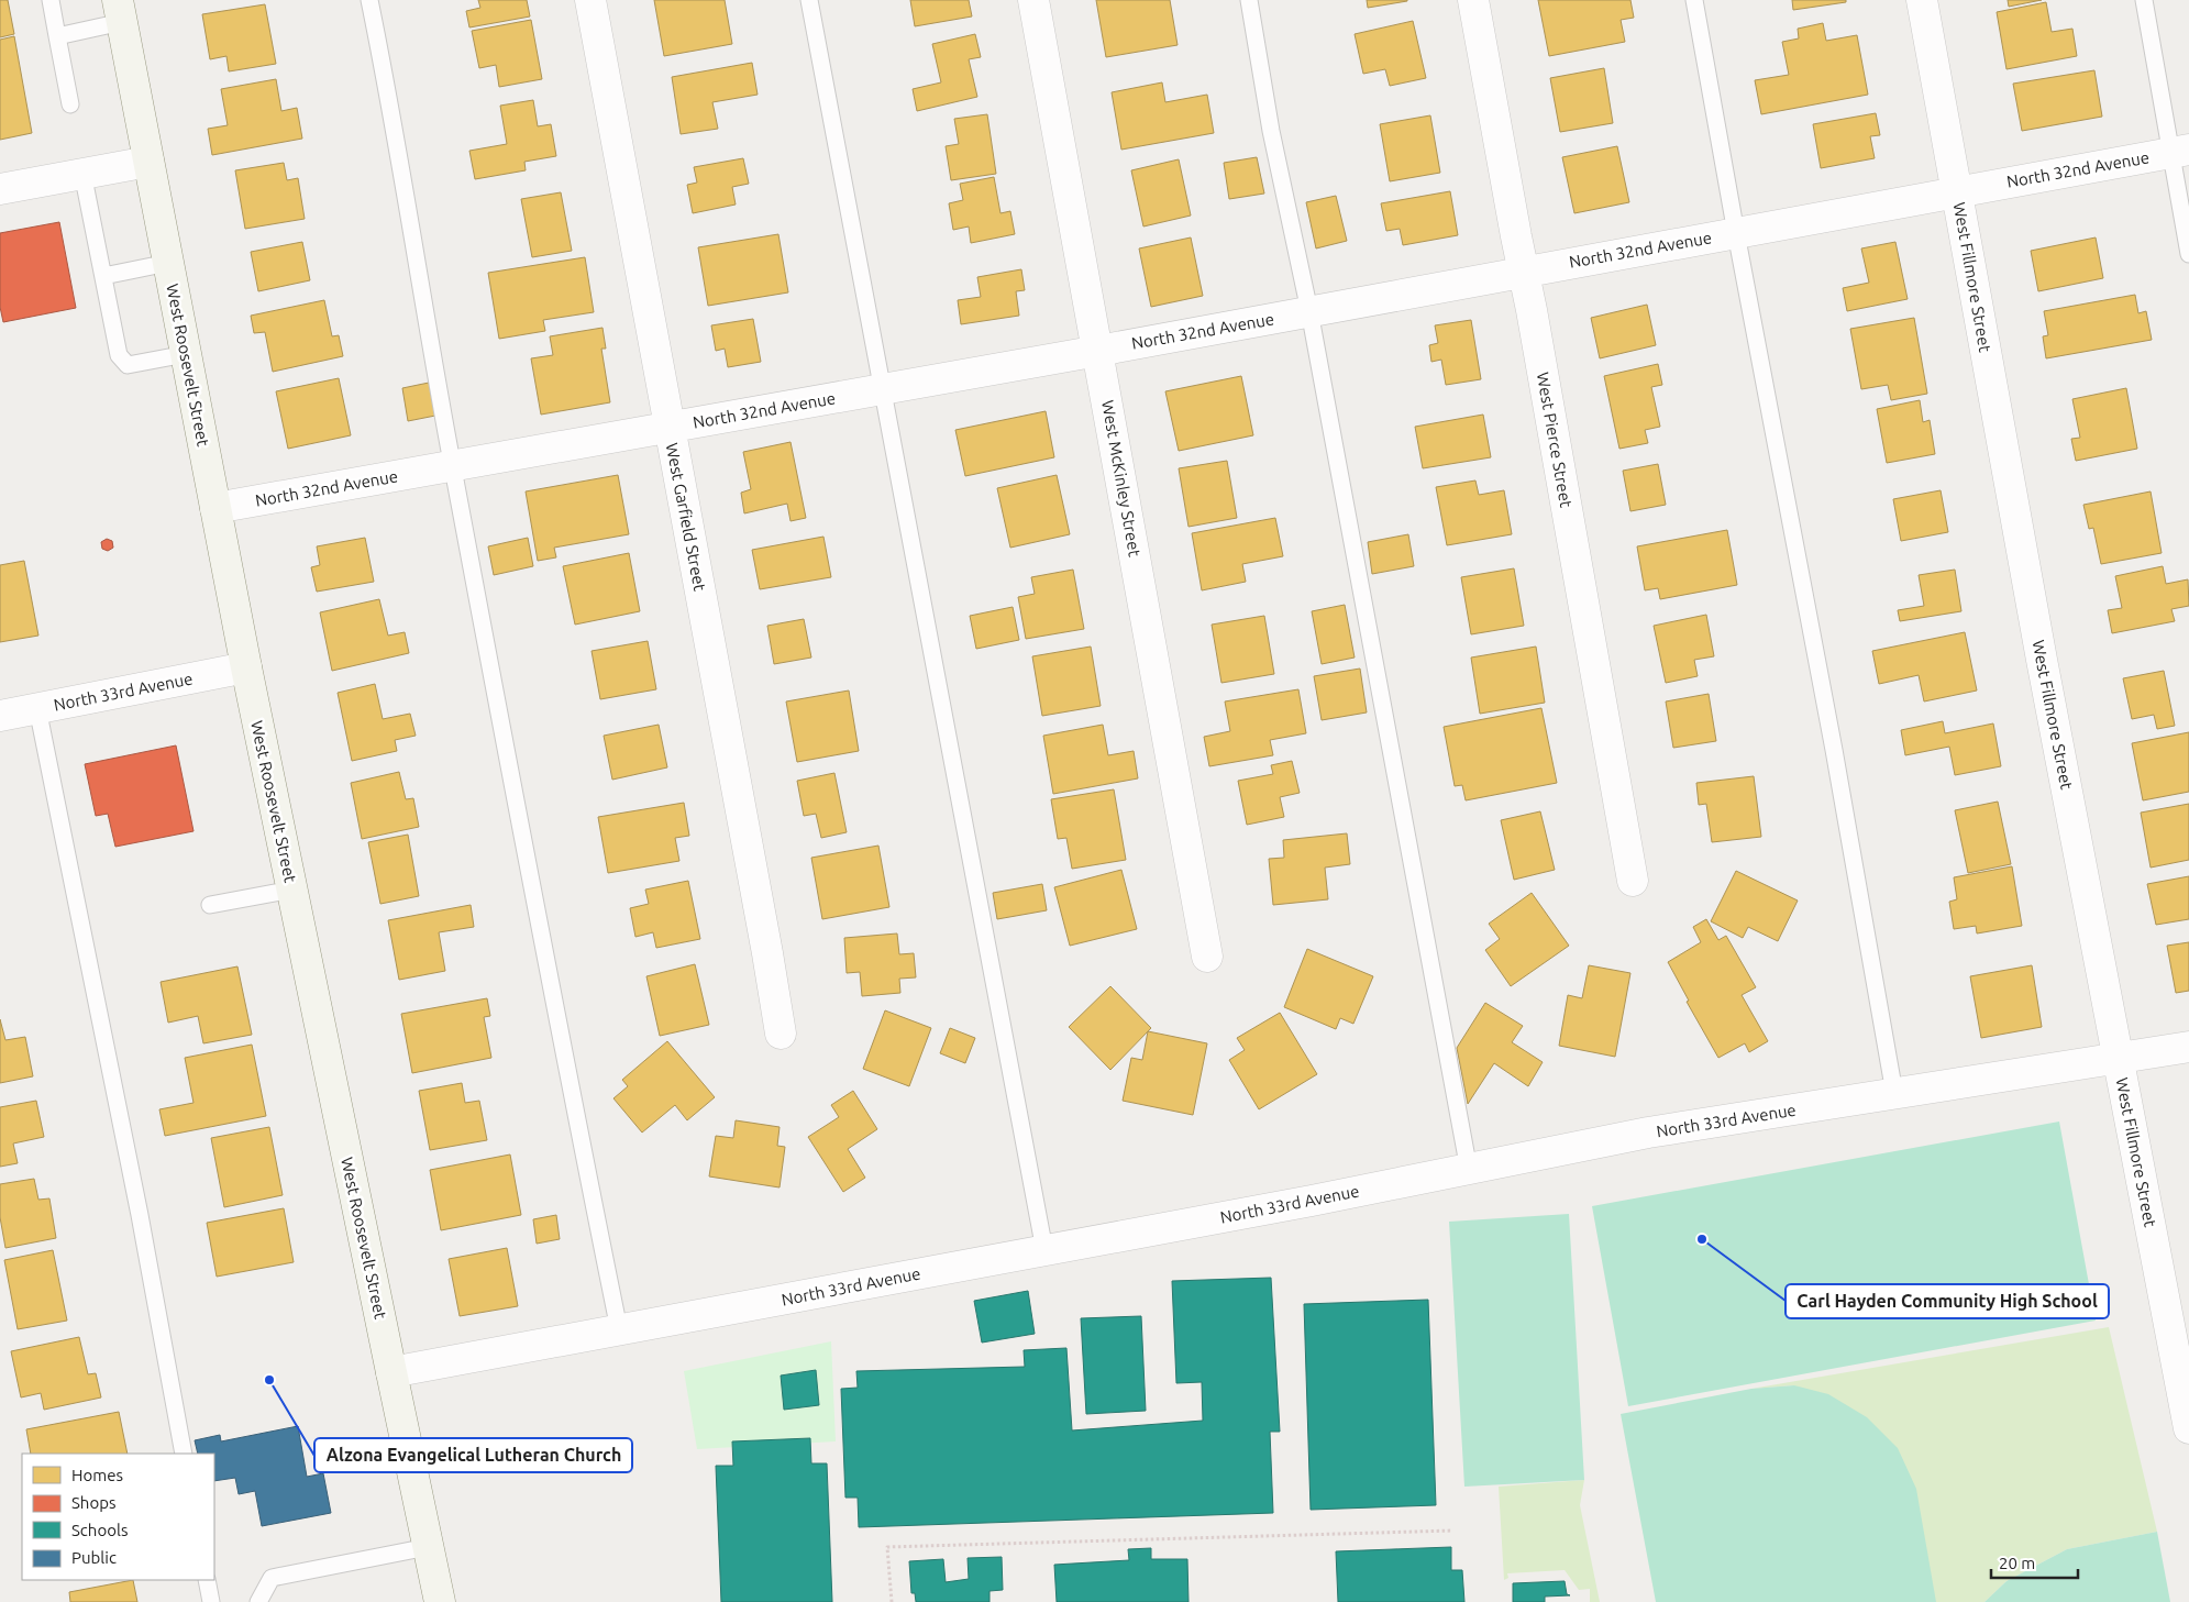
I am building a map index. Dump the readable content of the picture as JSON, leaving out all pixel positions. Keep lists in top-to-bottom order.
{
  "streets": {
    "street": [
      "North 32nd Avenue",
      "West Fillmore Street",
      "West Roosevelt Street",
      "West Pierce Street",
      "West McKinley Street",
      "West Garfield Street",
      "North 33rd Avenue"
    ]
  },
  "crossings": [
    ["North 32nd Avenue", "West Fillmore Street"],
    ["North 32nd Avenue", "West Roosevelt Street"],
    ["North 32nd Avenue", "West Pierce Street"],
    ["North 32nd Avenue", "West McKinley Street"],
    ["North 32nd Avenue", "West Garfield Street"],
    ["West Fillmore Street", "North 33rd Avenue"],
    ["West Roosevelt Street", "North 33rd Avenue"]
  ],
  "places": ["Carl Hayden Community High School", "Alzona Evangelical Lutheran Church"],
  "legend": [
    "Homes",
    "Shops",
    "Schools",
    "Public"
  ],
  "scale_bar": "20 m"
}
